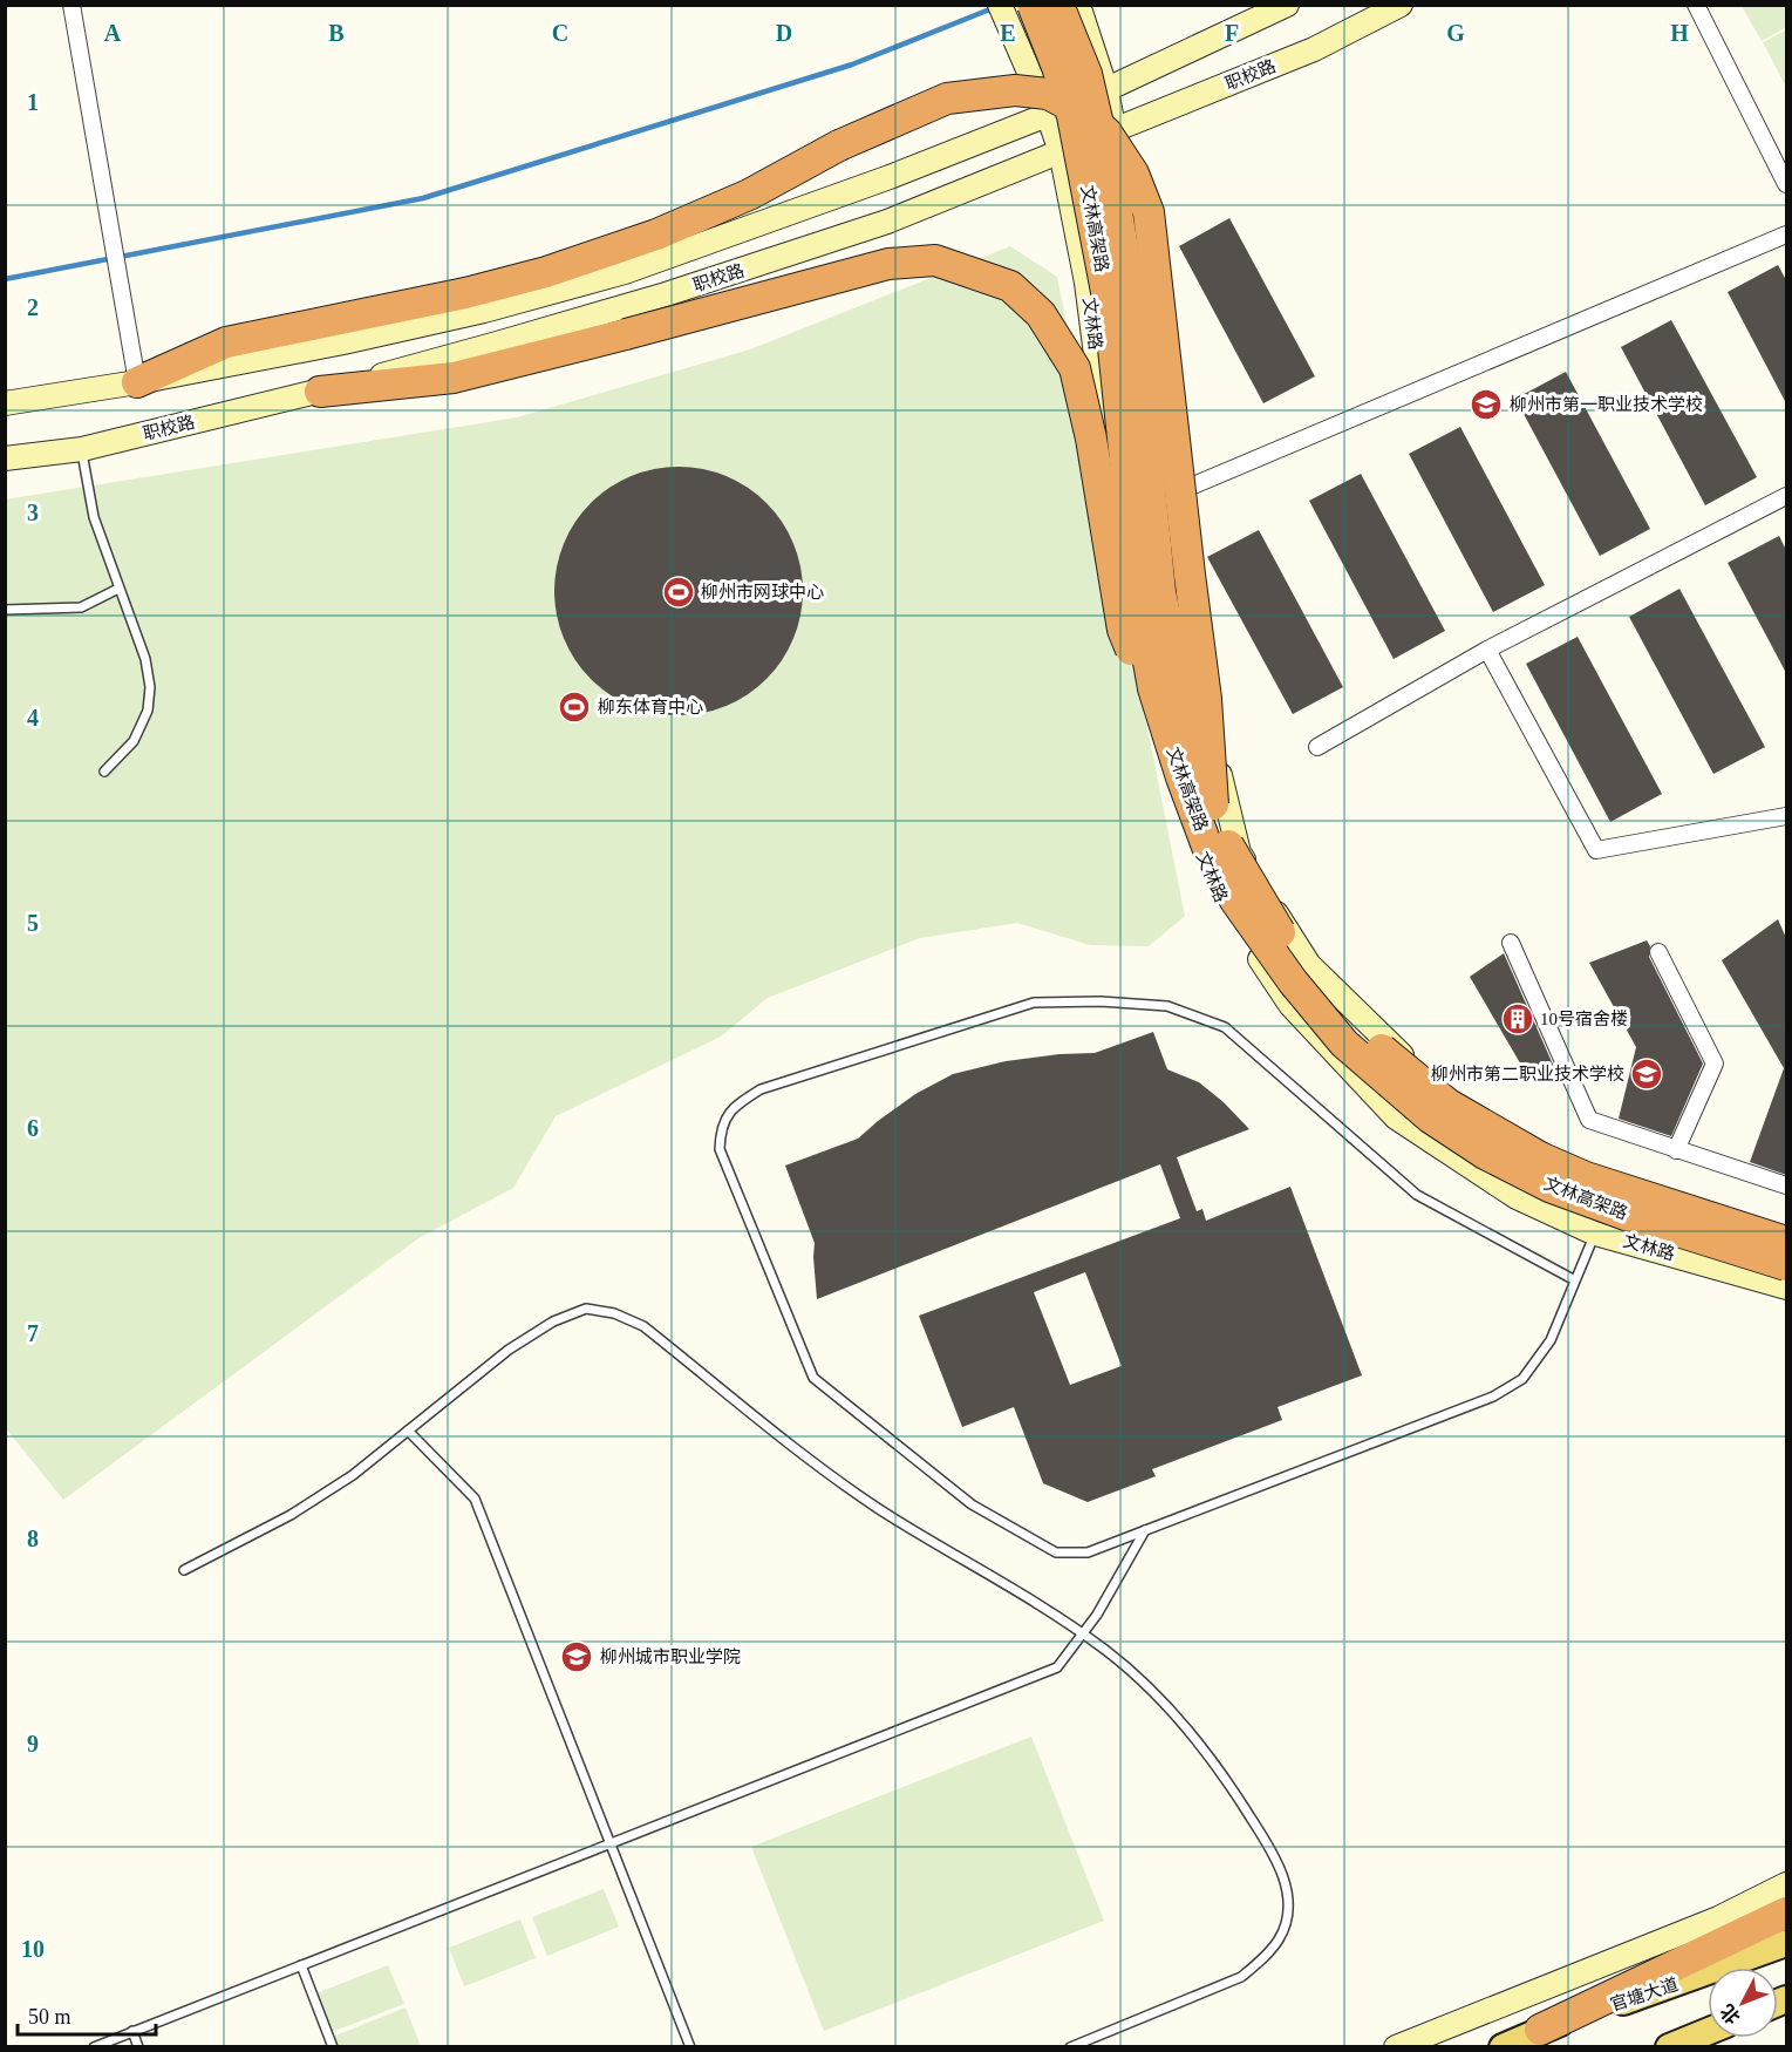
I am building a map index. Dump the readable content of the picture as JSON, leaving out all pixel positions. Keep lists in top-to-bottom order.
{
  "streets": {
    "highway": ["文林高架路"],
    "main road": ["职校路", "文林路", "官塘大道"]
  },
  "crossings": [
    ["职校路", "文林路"],
    ["文林高架路", "文林路"]
  ],
  "places": {
    "school or university": ["柳州市第一职业技术学校", "柳州市第二职业技术学校", "柳州城市职业学院"],
    "sports": ["柳州市网球中心", "柳东体育中心"],
    "building": ["10号宿舍楼"]
  },
  "scale_bar": "50 m",
  "north": "bottom left",
  "grid": {
    "columns": [
      "A",
      "B",
      "C",
      "D",
      "E",
      "F",
      "G",
      "H"
    ],
    "rows": [
      "1",
      "2",
      "3",
      "4",
      "5",
      "6",
      "7",
      "8",
      "9",
      "10"
    ]
  }
}
